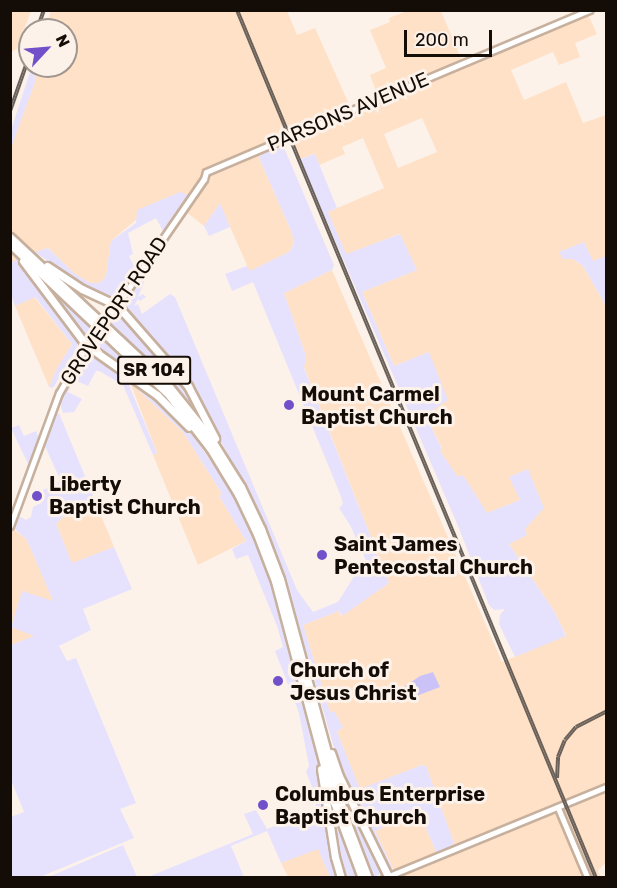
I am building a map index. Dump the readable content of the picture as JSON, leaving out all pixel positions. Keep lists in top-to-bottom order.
{
  "streets": {
    "highway": ["SR 104"],
    "main road": ["PARSONS AVENUE", "GROVEPORT ROAD"]
  },
  "crossings": [
    ["PARSONS AVENUE", "GROVEPORT ROAD"]
  ],
  "places": [
    "Mount Carmel Baptist Church",
    "Liberty Baptist Church",
    "Saint James Pentecostal Church",
    "Church of Jesus Christ",
    "Columbus Enterprise Baptist Church"
  ],
  "scale_bar": "200 m",
  "north": "top right"
}
